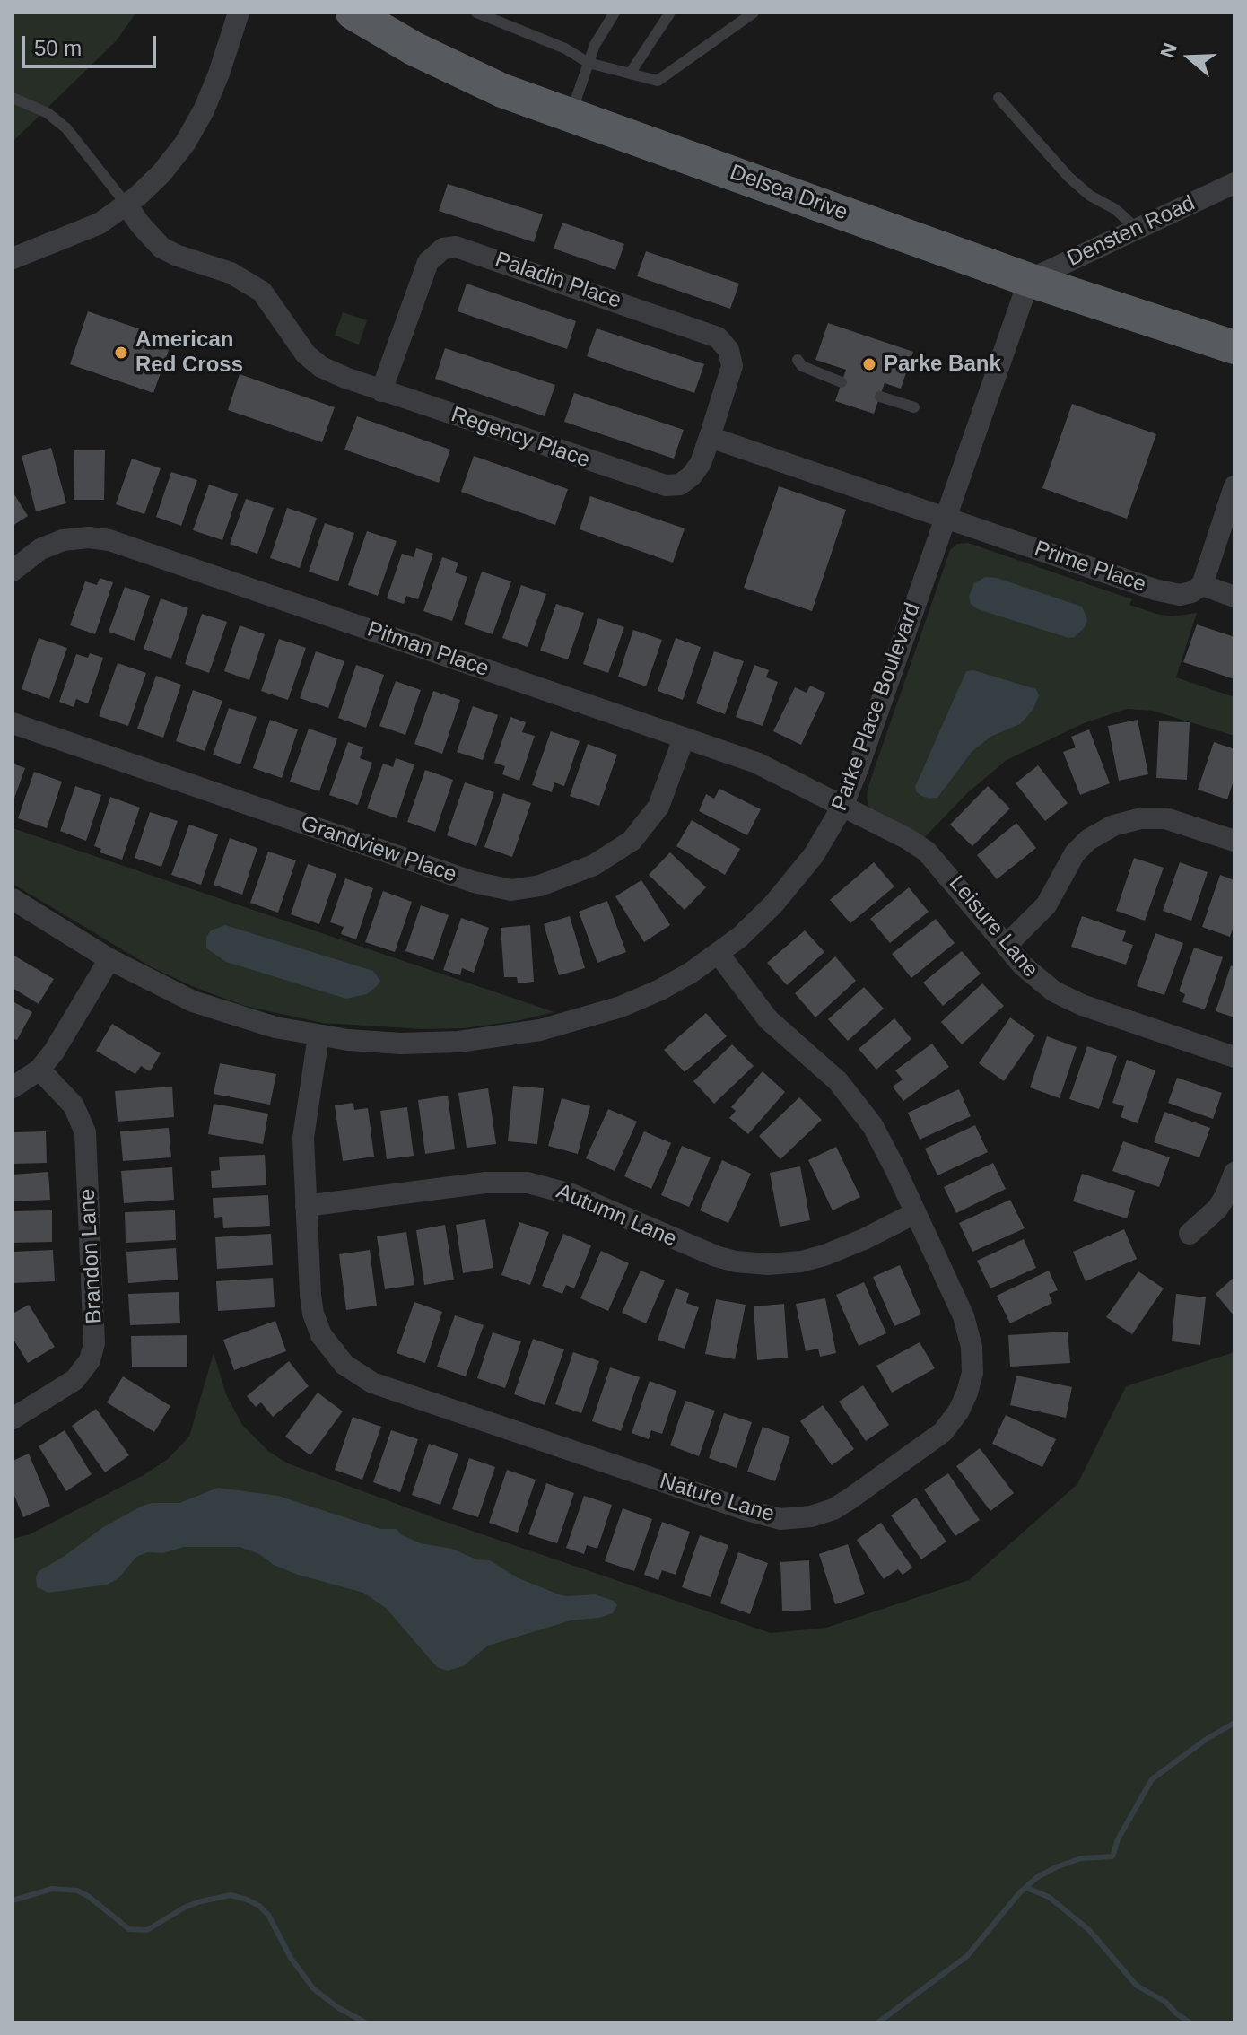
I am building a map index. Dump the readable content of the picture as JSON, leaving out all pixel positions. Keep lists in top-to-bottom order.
{
  "streets": {
    "main road": ["Delsea Drive"],
    "street": [
      "Densten Road",
      "Paladin Place",
      "Regency Place",
      "Prime Place",
      "Pitman Place",
      "Parke Place Boulevard",
      "Grandview Place",
      "Leisure Lane",
      "Autumn Lane",
      "Brandon Lane",
      "Nature Lane"
    ]
  },
  "crossings": [
    ["Delsea Drive", "Densten Road"],
    ["Delsea Drive", "Parke Place Boulevard"],
    ["Densten Road", "Parke Place Boulevard"],
    ["Paladin Place", "Regency Place"],
    ["Prime Place", "Parke Place Boulevard"],
    ["Pitman Place", "Parke Place Boulevard"],
    ["Pitman Place", "Grandview Place"],
    ["Pitman Place", "Leisure Lane"],
    ["Parke Place Boulevard", "Leisure Lane"],
    ["Parke Place Boulevard", "Nature Lane"],
    ["Autumn Lane", "Nature Lane"]
  ],
  "places": ["American Red Cross", "Parke Bank"],
  "scale_bar": "50 m",
  "north": "left"
}
